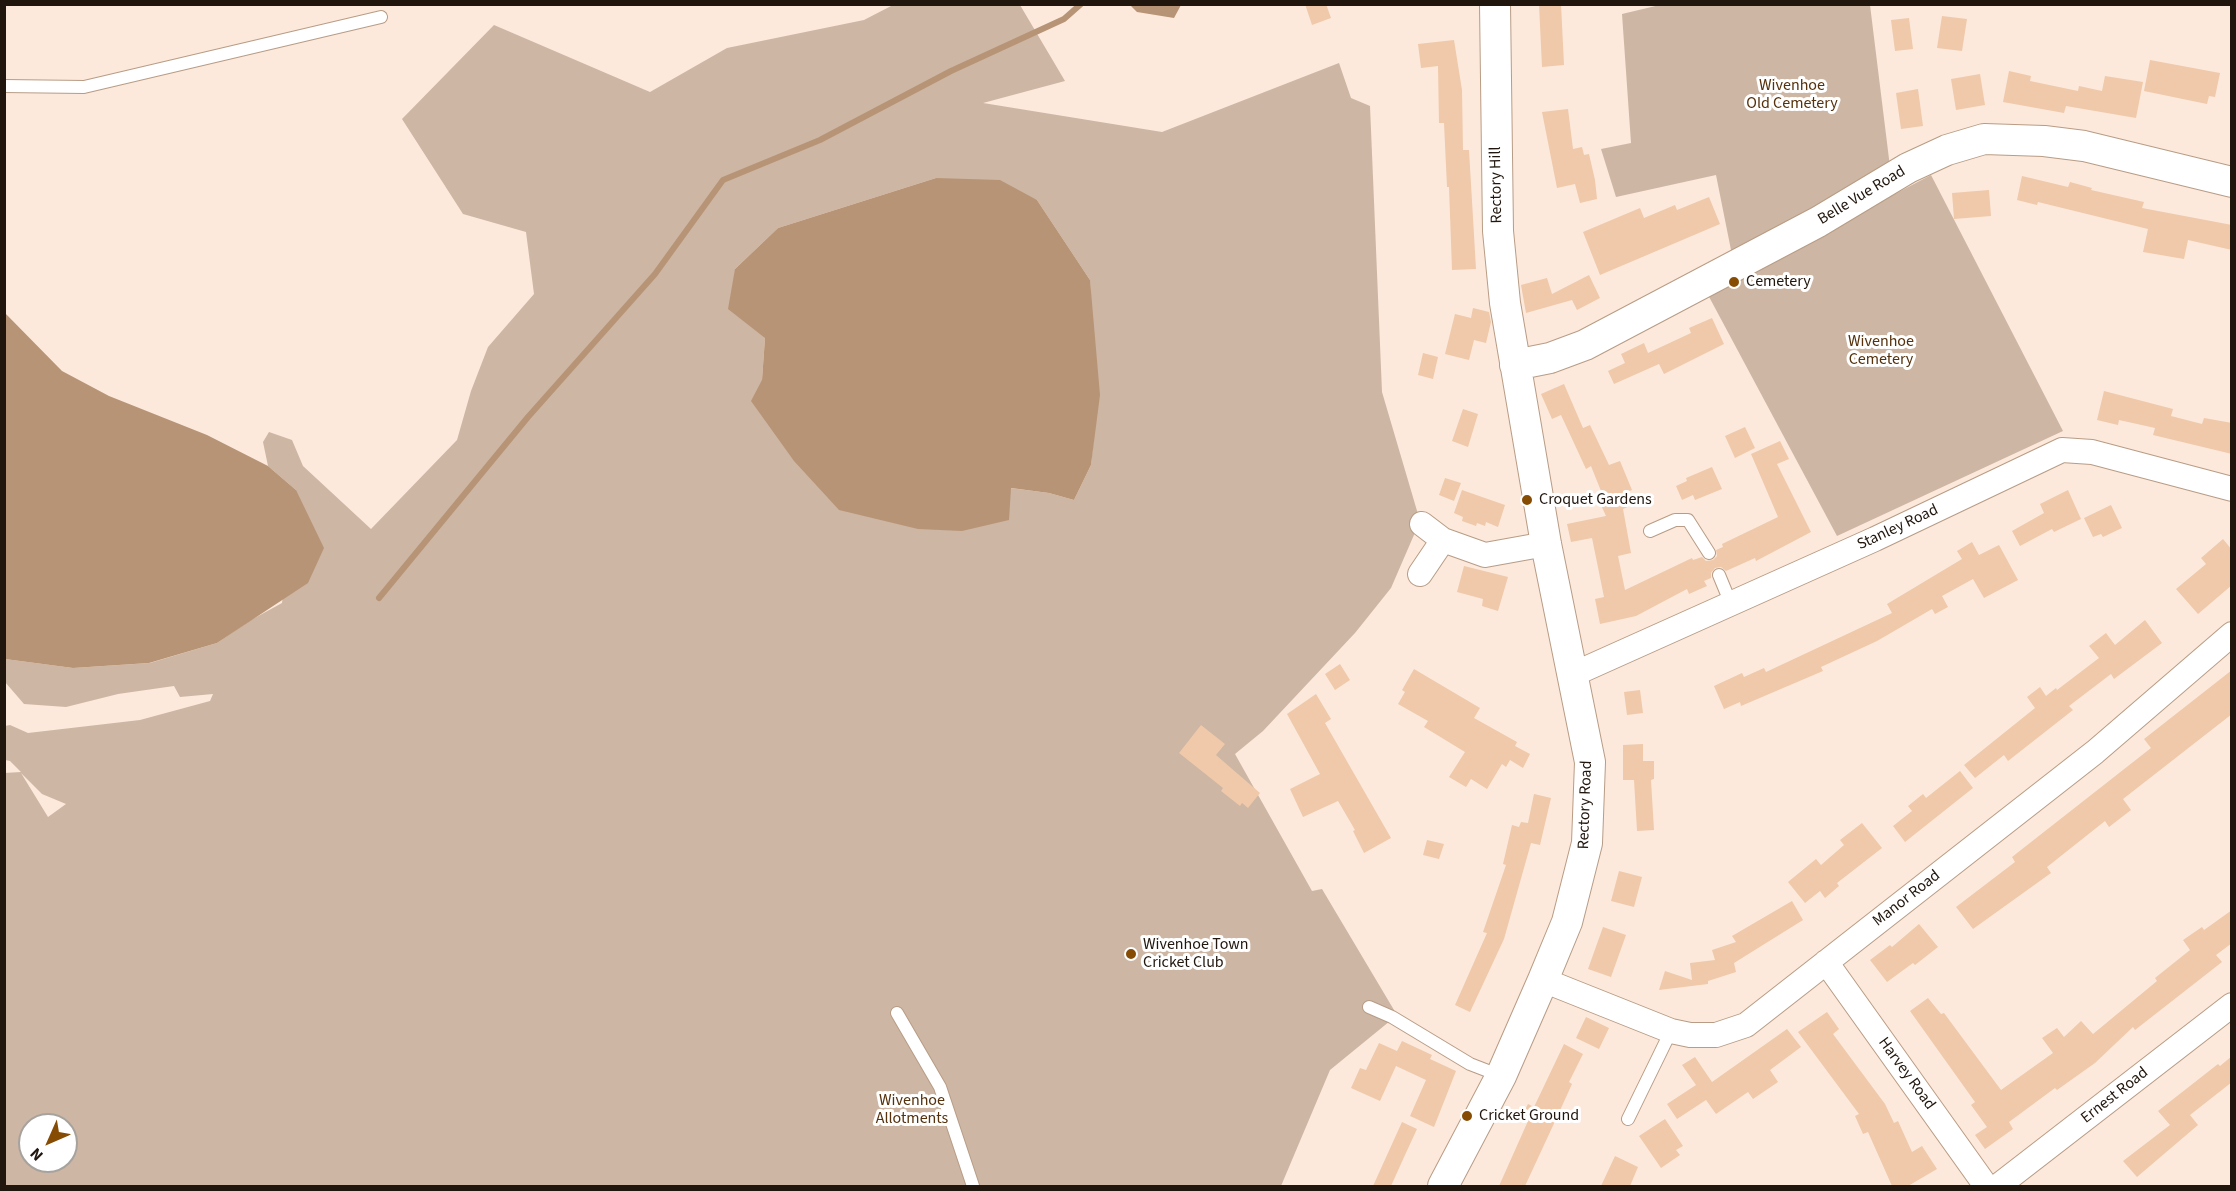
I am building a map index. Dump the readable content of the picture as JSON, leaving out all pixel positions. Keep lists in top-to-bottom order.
{
  "streets": {
    "street": [
      "Rectory Hill",
      "Belle Vue Road",
      "Stanley Road",
      "Rectory Road",
      "Manor Road",
      "Harvey Road",
      "Ernest Road"
    ]
  },
  "crossings": [
    ["Rectory Hill", "Belle Vue Road"],
    ["Rectory Hill", "Rectory Road"],
    ["Belle Vue Road", "Rectory Road"],
    ["Stanley Road", "Rectory Road"],
    ["Rectory Road", "Manor Road"],
    ["Manor Road", "Harvey Road"]
  ],
  "parks": ["Wivenhoe Old Cemetery", "Wivenhoe Cemetery", "Wivenhoe Allotments"],
  "places": [
    "Cemetery",
    "Croquet Gardens",
    "Wivenhoe Town Cricket Club",
    "Cricket Ground"
  ],
  "north": "bottom left"
}
